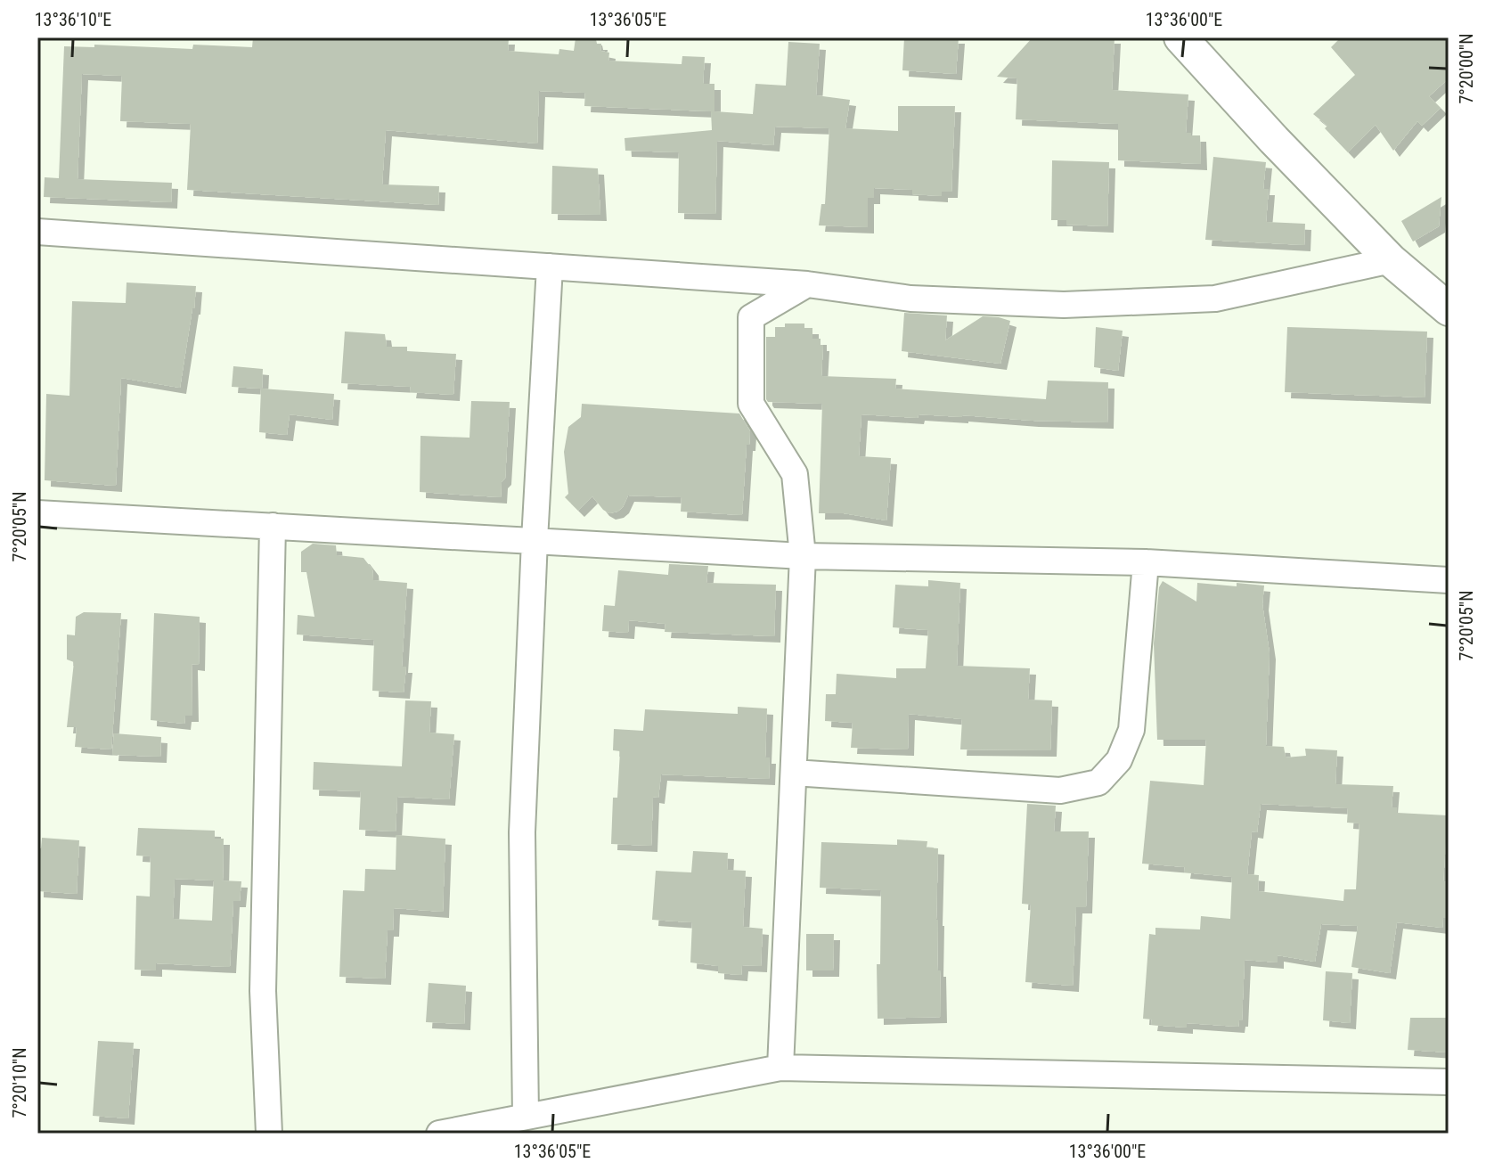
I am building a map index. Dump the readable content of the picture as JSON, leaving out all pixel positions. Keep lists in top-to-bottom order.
{
  "coordinates": [
    "13°36'10\"E",
    "13°36'05\"E",
    "13°36'00\"E",
    "7°20'00\"N",
    "7°20'05\"N",
    "7°20'10\"N"
  ]
}
